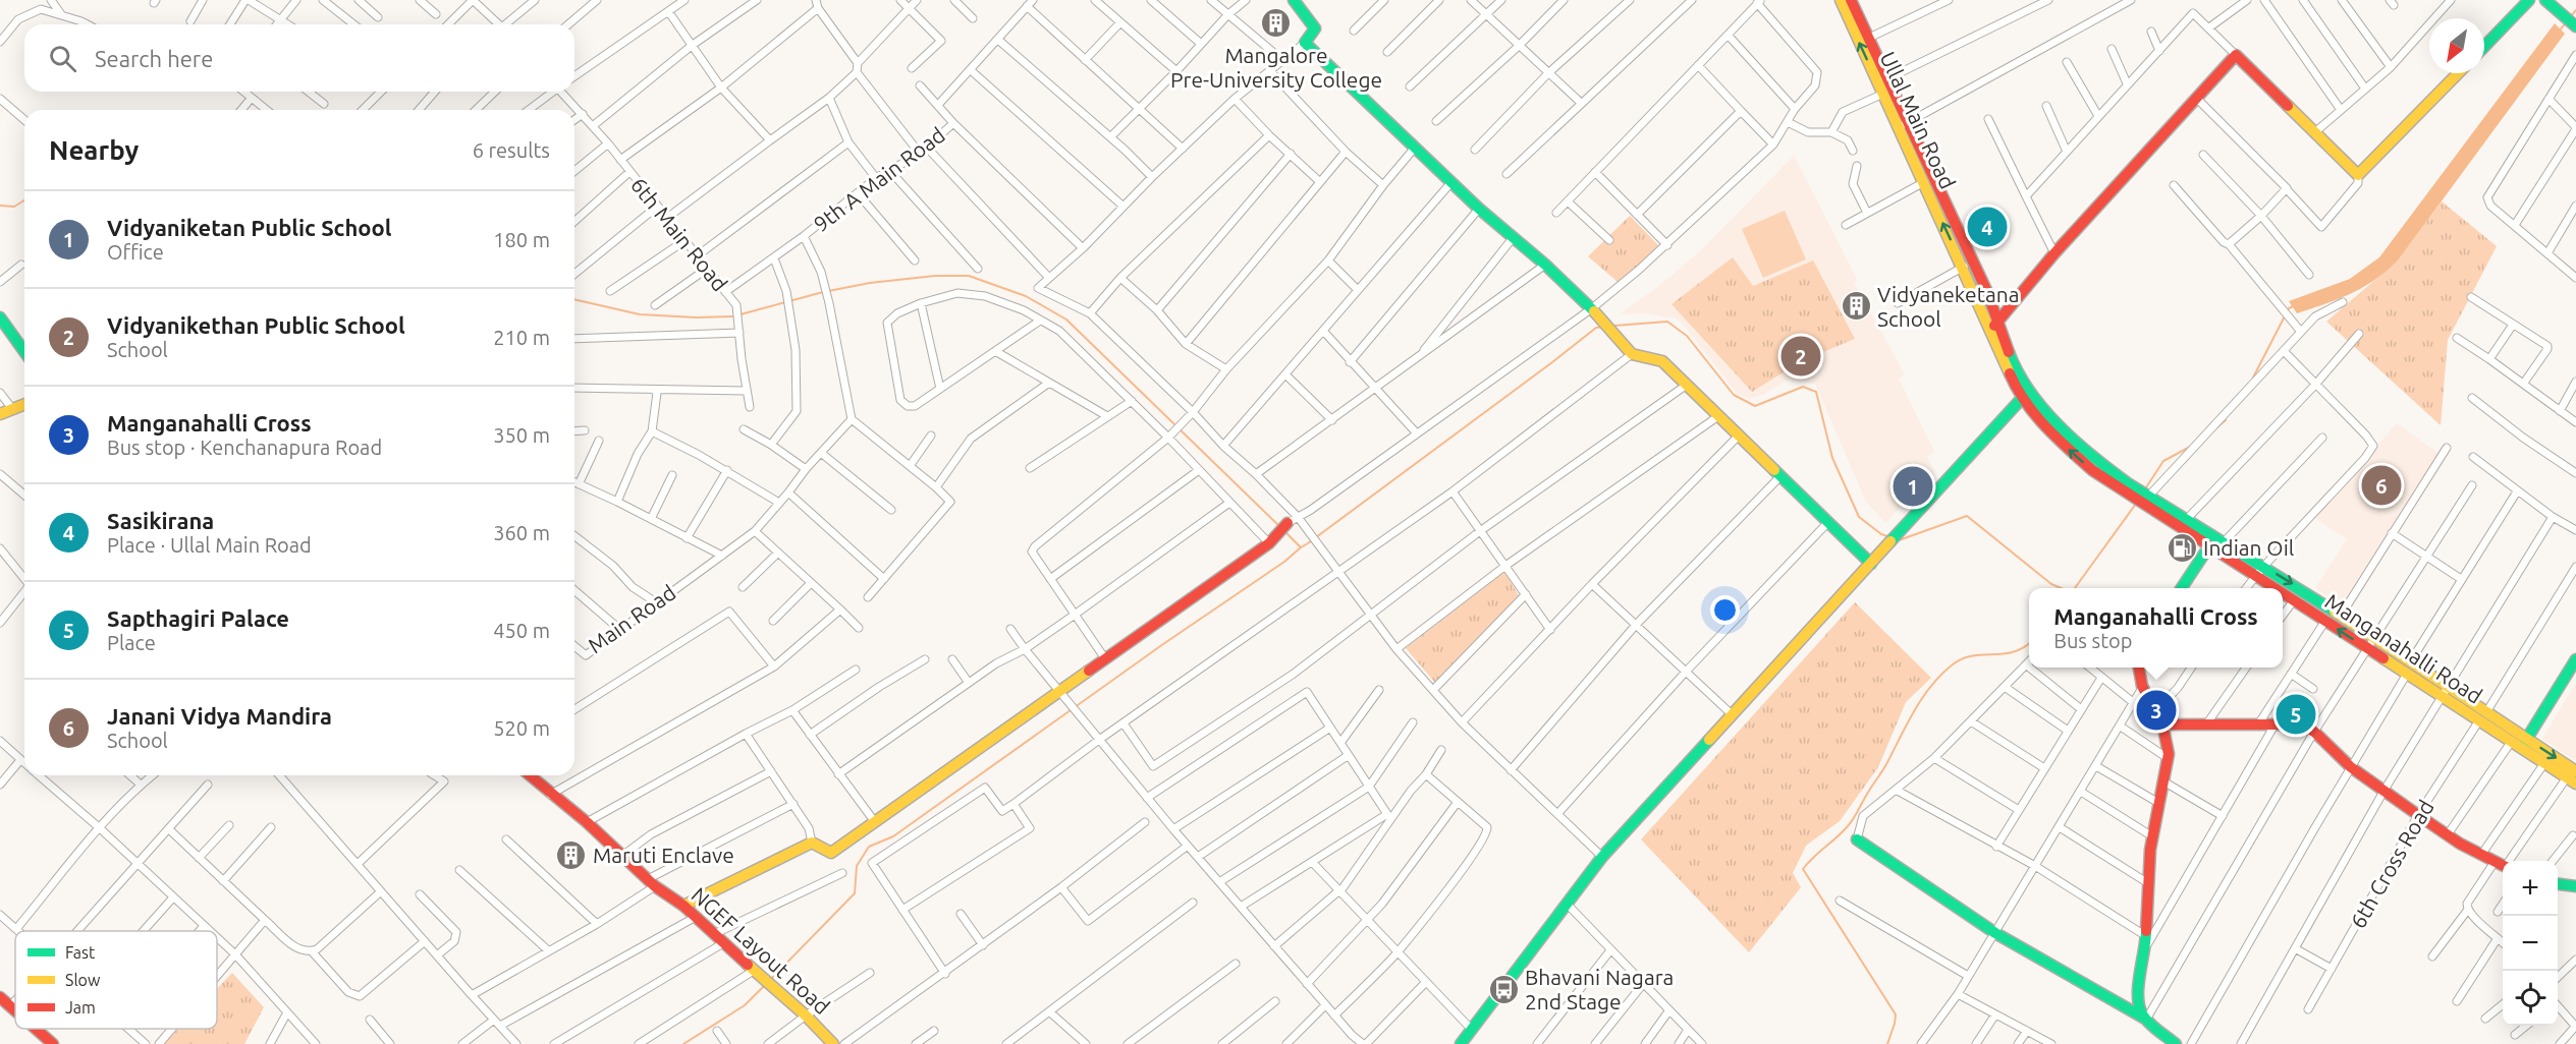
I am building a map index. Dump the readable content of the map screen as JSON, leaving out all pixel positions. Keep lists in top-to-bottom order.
{
  "streets": {
    "street": [
      "Ullal Main Road",
      "9th A Main Road",
      "6th Main Road",
      "Main Road",
      "Manganahalli Road",
      "6th Cross Road",
      "NGEF Layout Road"
    ]
  },
  "crossings": [
    ["9th A Main Road", "6th Main Road"],
    ["Manganahalli Road", "6th Cross Road"]
  ],
  "places": {
    "building": ["Mangalore Pre-University College", "Vidyaneketana School", "Maruti Enclave"],
    "fuel station": ["Indian Oil"],
    "bus stop": ["Bhavani Nagara 2nd Stage"]
  },
  "legend": ["Fast", "Slow", "Jam"],
  "north": "bottom left",
  "page": {
    "search": "Search here",
    "heading": ["Nearby", "6 results"],
    "list": [
      {
        "mark": "1",
        "name": "Vidyaniketan Public School",
        "note": "Office",
        "value": "180 m"
      },
      {
        "mark": "2",
        "name": "Vidyanikethan Public School",
        "note": "School",
        "value": "210 m"
      },
      {
        "mark": "3",
        "name": "Manganahalli Cross",
        "note": "Bus stop · Kenchanapura Road",
        "value": "350 m"
      },
      {
        "mark": "4",
        "name": "Sasikirana",
        "note": "Place · Ullal Main Road",
        "value": "360 m"
      },
      {
        "mark": "5",
        "name": "Sapthagiri Palace",
        "note": "Place",
        "value": "450 m"
      },
      {
        "mark": "6",
        "name": "Janani Vidya Mandira",
        "note": "School",
        "value": "520 m"
      }
    ],
    "pins": [
      "4",
      "2",
      "6",
      "1",
      "3",
      "5"
    ],
    "popup": ["Manganahalli Cross", "Bus stop"],
    "map_buttons": ["+", "−"]
  }
}
